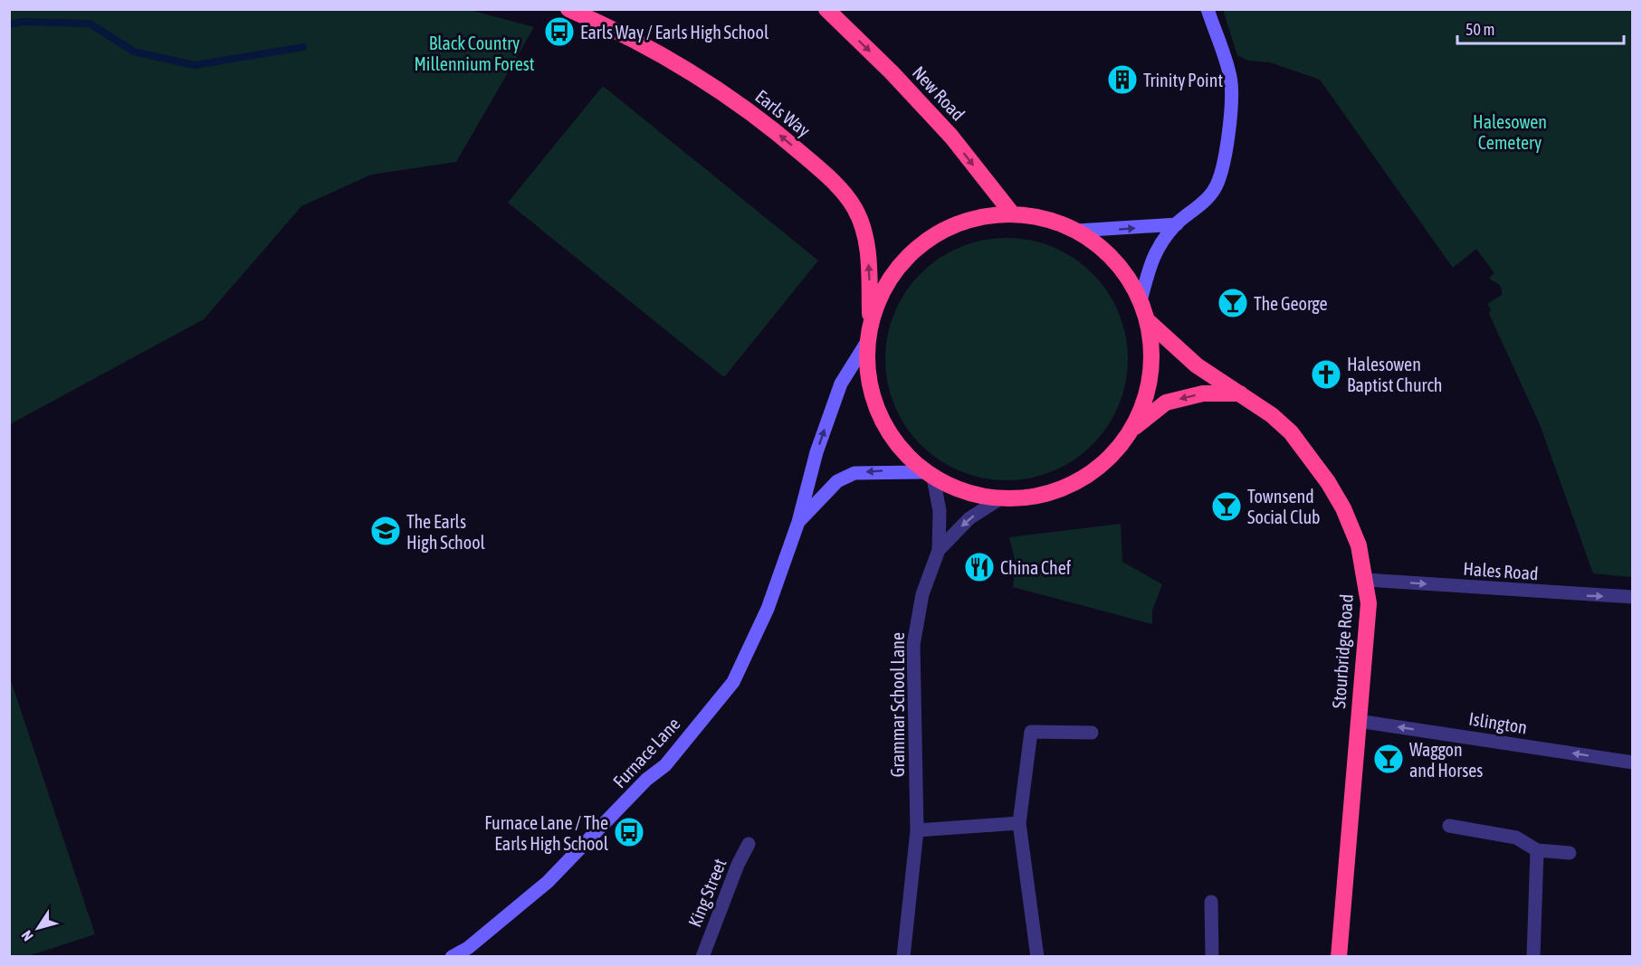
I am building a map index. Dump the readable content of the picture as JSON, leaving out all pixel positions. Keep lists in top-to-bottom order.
{
  "streets": {
    "highway": ["New Road", "Earls Way", "Stourbridge Road"],
    "street": [
      "Hales Road",
      "Grammar School Lane",
      "Islington",
      "Furnace Lane",
      "King Street"
    ]
  },
  "crossings": [
    ["Earls Way", "Grammar School Lane"],
    ["Earls Way", "Furnace Lane"],
    ["Hales Road", "Stourbridge Road"],
    ["Stourbridge Road", "Islington"],
    ["Grammar School Lane", "Furnace Lane"]
  ],
  "one_way": ["New Road", "Earls Way", "Hales Road"],
  "parks": ["Black Country Millennium Forest", "Halesowen Cemetery"],
  "places": {
    "bus stop": ["Earls Way / Earls High School", "Furnace Lane / The Earls High School"],
    "building": ["Trinity Point"],
    "bar": ["The George", "Townsend Social Club", "Waggon and Horses"],
    "church": ["Halesowen Baptist Church"],
    "school or university": ["The Earls High School"],
    "restaurant": ["China Chef"]
  },
  "scale_bar": "50 m",
  "north": "bottom left"
}
